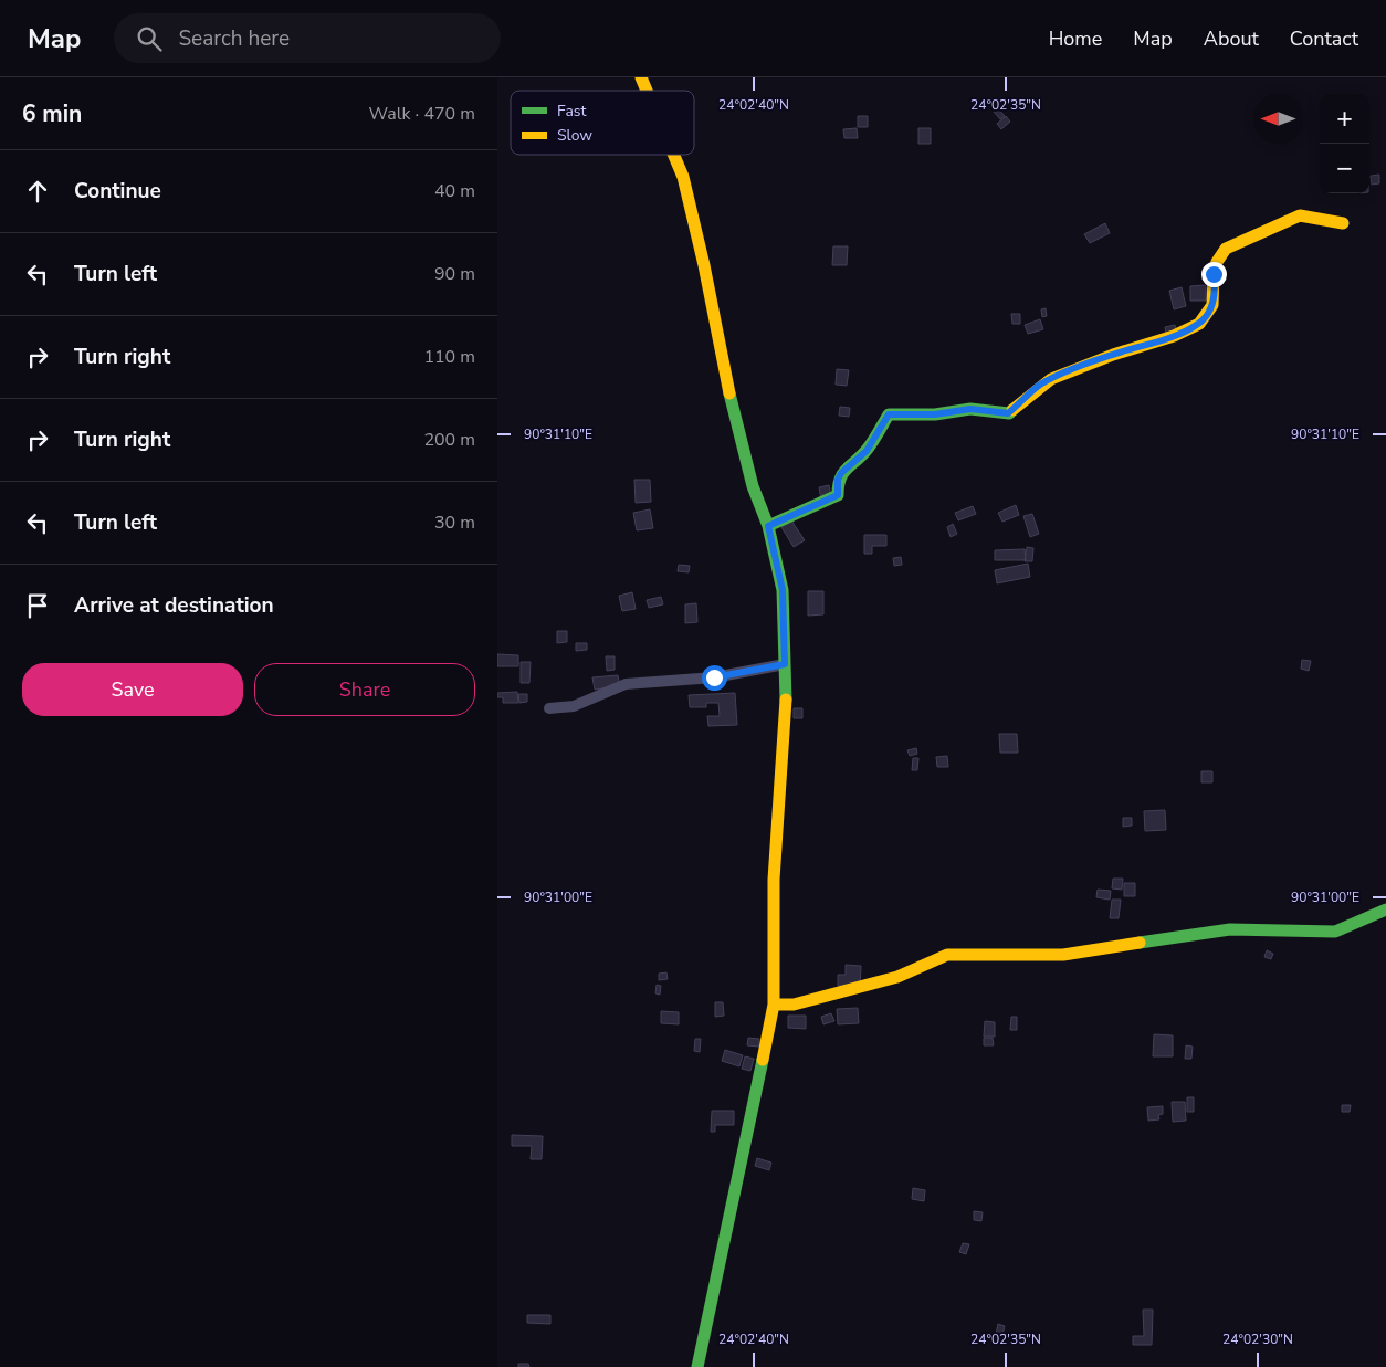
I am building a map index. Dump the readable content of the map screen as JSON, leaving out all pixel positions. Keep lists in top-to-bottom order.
{
  "legend": ["Fast", "Slow"],
  "north": "left",
  "page": {
    "header": "Map",
    "search": "Search here",
    "nav": [
      "Home",
      "Map",
      "About",
      "Contact"
    ],
    "heading": ["6 min", "Walk · 470 m"],
    "map_buttons": ["+", "−"],
    "list": [
      ["Continue", "40 m"],
      ["Turn left", "90 m"],
      ["Turn right", "110 m"],
      ["Turn right", "200 m"],
      ["Turn left", "30 m"],
      "Arrive at destination"
    ],
    "buttons": ["Save", "Share"]
  },
  "coordinates": [
    "24°02'40\"N",
    "24°02'35\"N",
    "90°31'10\"E",
    "90°31'00\"E",
    "24°02'30\"N"
  ]
}
